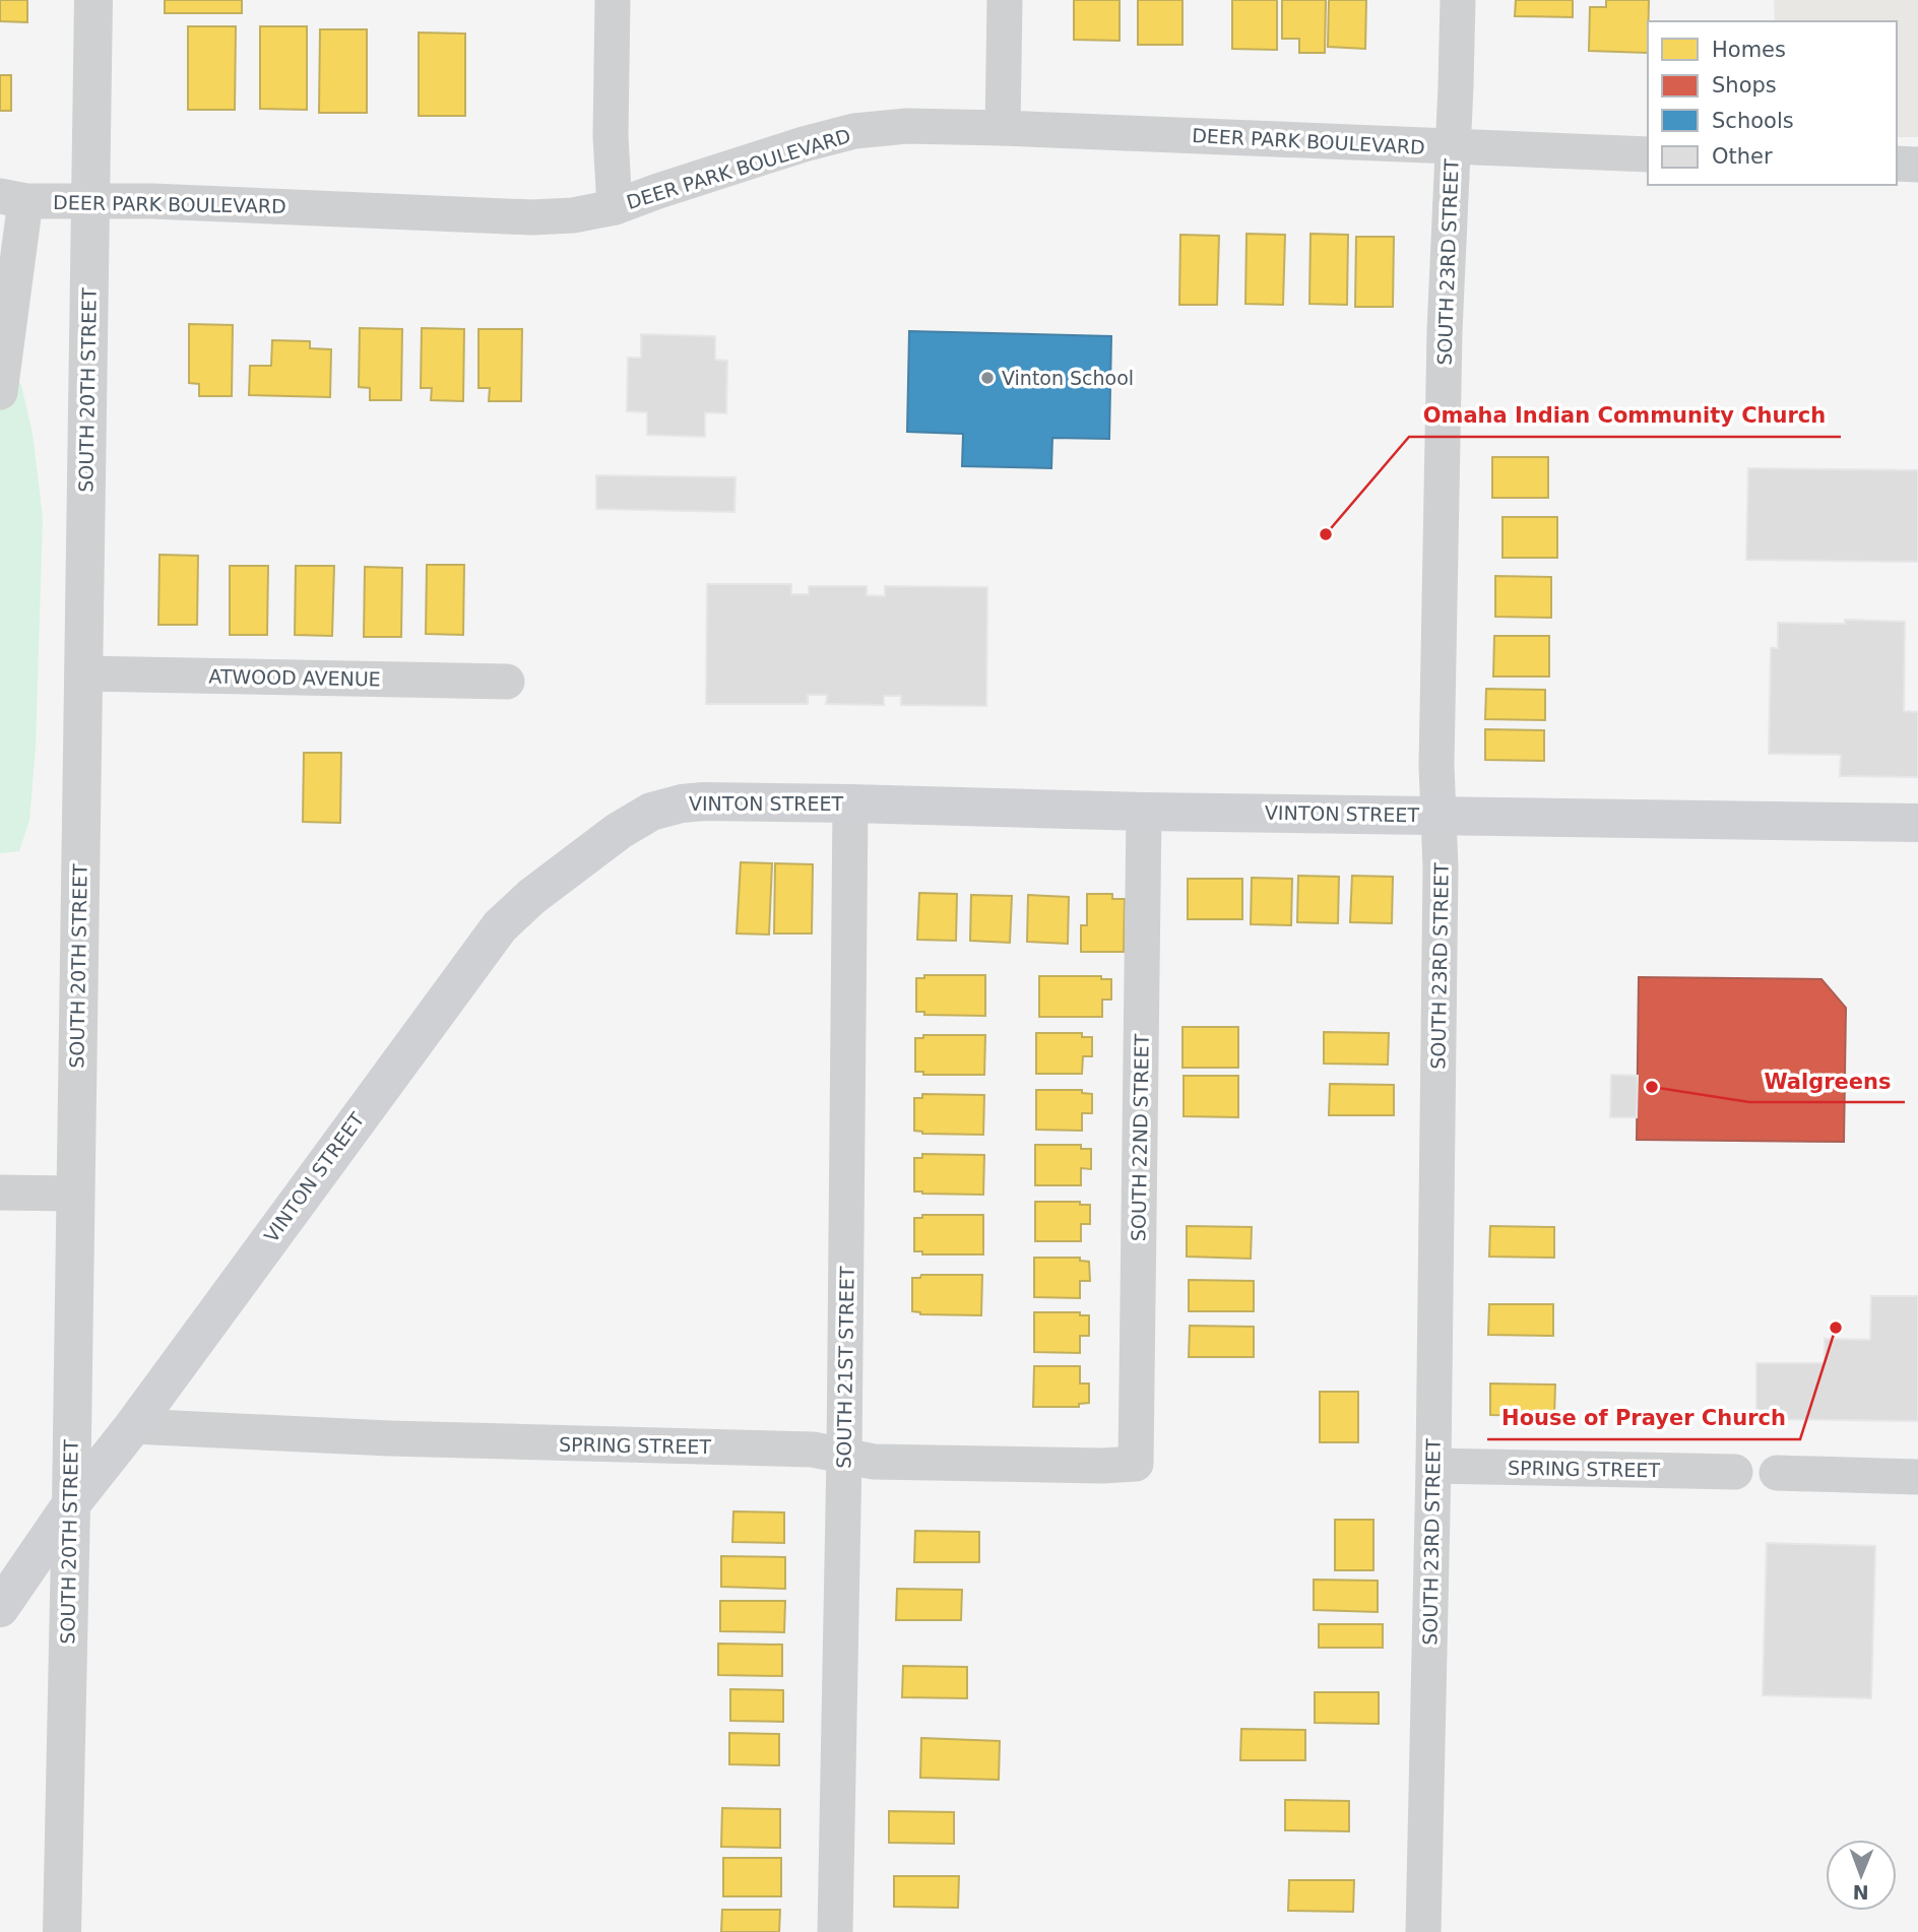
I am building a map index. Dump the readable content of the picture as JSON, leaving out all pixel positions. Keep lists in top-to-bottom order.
{
  "streets": {
    "main road": ["VINTON STREET"],
    "street": [
      "DEER PARK BOULEVARD",
      "SOUTH 23RD STREET",
      "SOUTH 20TH STREET",
      "ATWOOD AVENUE",
      "SOUTH 22ND STREET",
      "SOUTH 21ST STREET",
      "SPRING STREET"
    ]
  },
  "crossings": [
    ["DEER PARK BOULEVARD", "SOUTH 23RD STREET"],
    ["DEER PARK BOULEVARD", "SOUTH 20TH STREET"],
    ["SOUTH 23RD STREET", "VINTON STREET"],
    ["SOUTH 23RD STREET", "SPRING STREET"],
    ["SOUTH 20TH STREET", "ATWOOD AVENUE"],
    ["SOUTH 20TH STREET", "VINTON STREET"],
    ["VINTON STREET", "SOUTH 22ND STREET"],
    ["VINTON STREET", "SOUTH 21ST STREET"],
    ["VINTON STREET", "SPRING STREET"],
    ["SOUTH 22ND STREET", "SPRING STREET"],
    ["SOUTH 21ST STREET", "SPRING STREET"]
  ],
  "places": [
    "Vinton School",
    "Omaha Indian Community Church",
    "Walgreens",
    "House of Prayer Church"
  ],
  "legend": [
    "Homes",
    "Shops",
    "Schools",
    "Other"
  ],
  "north": "bottom"
}
